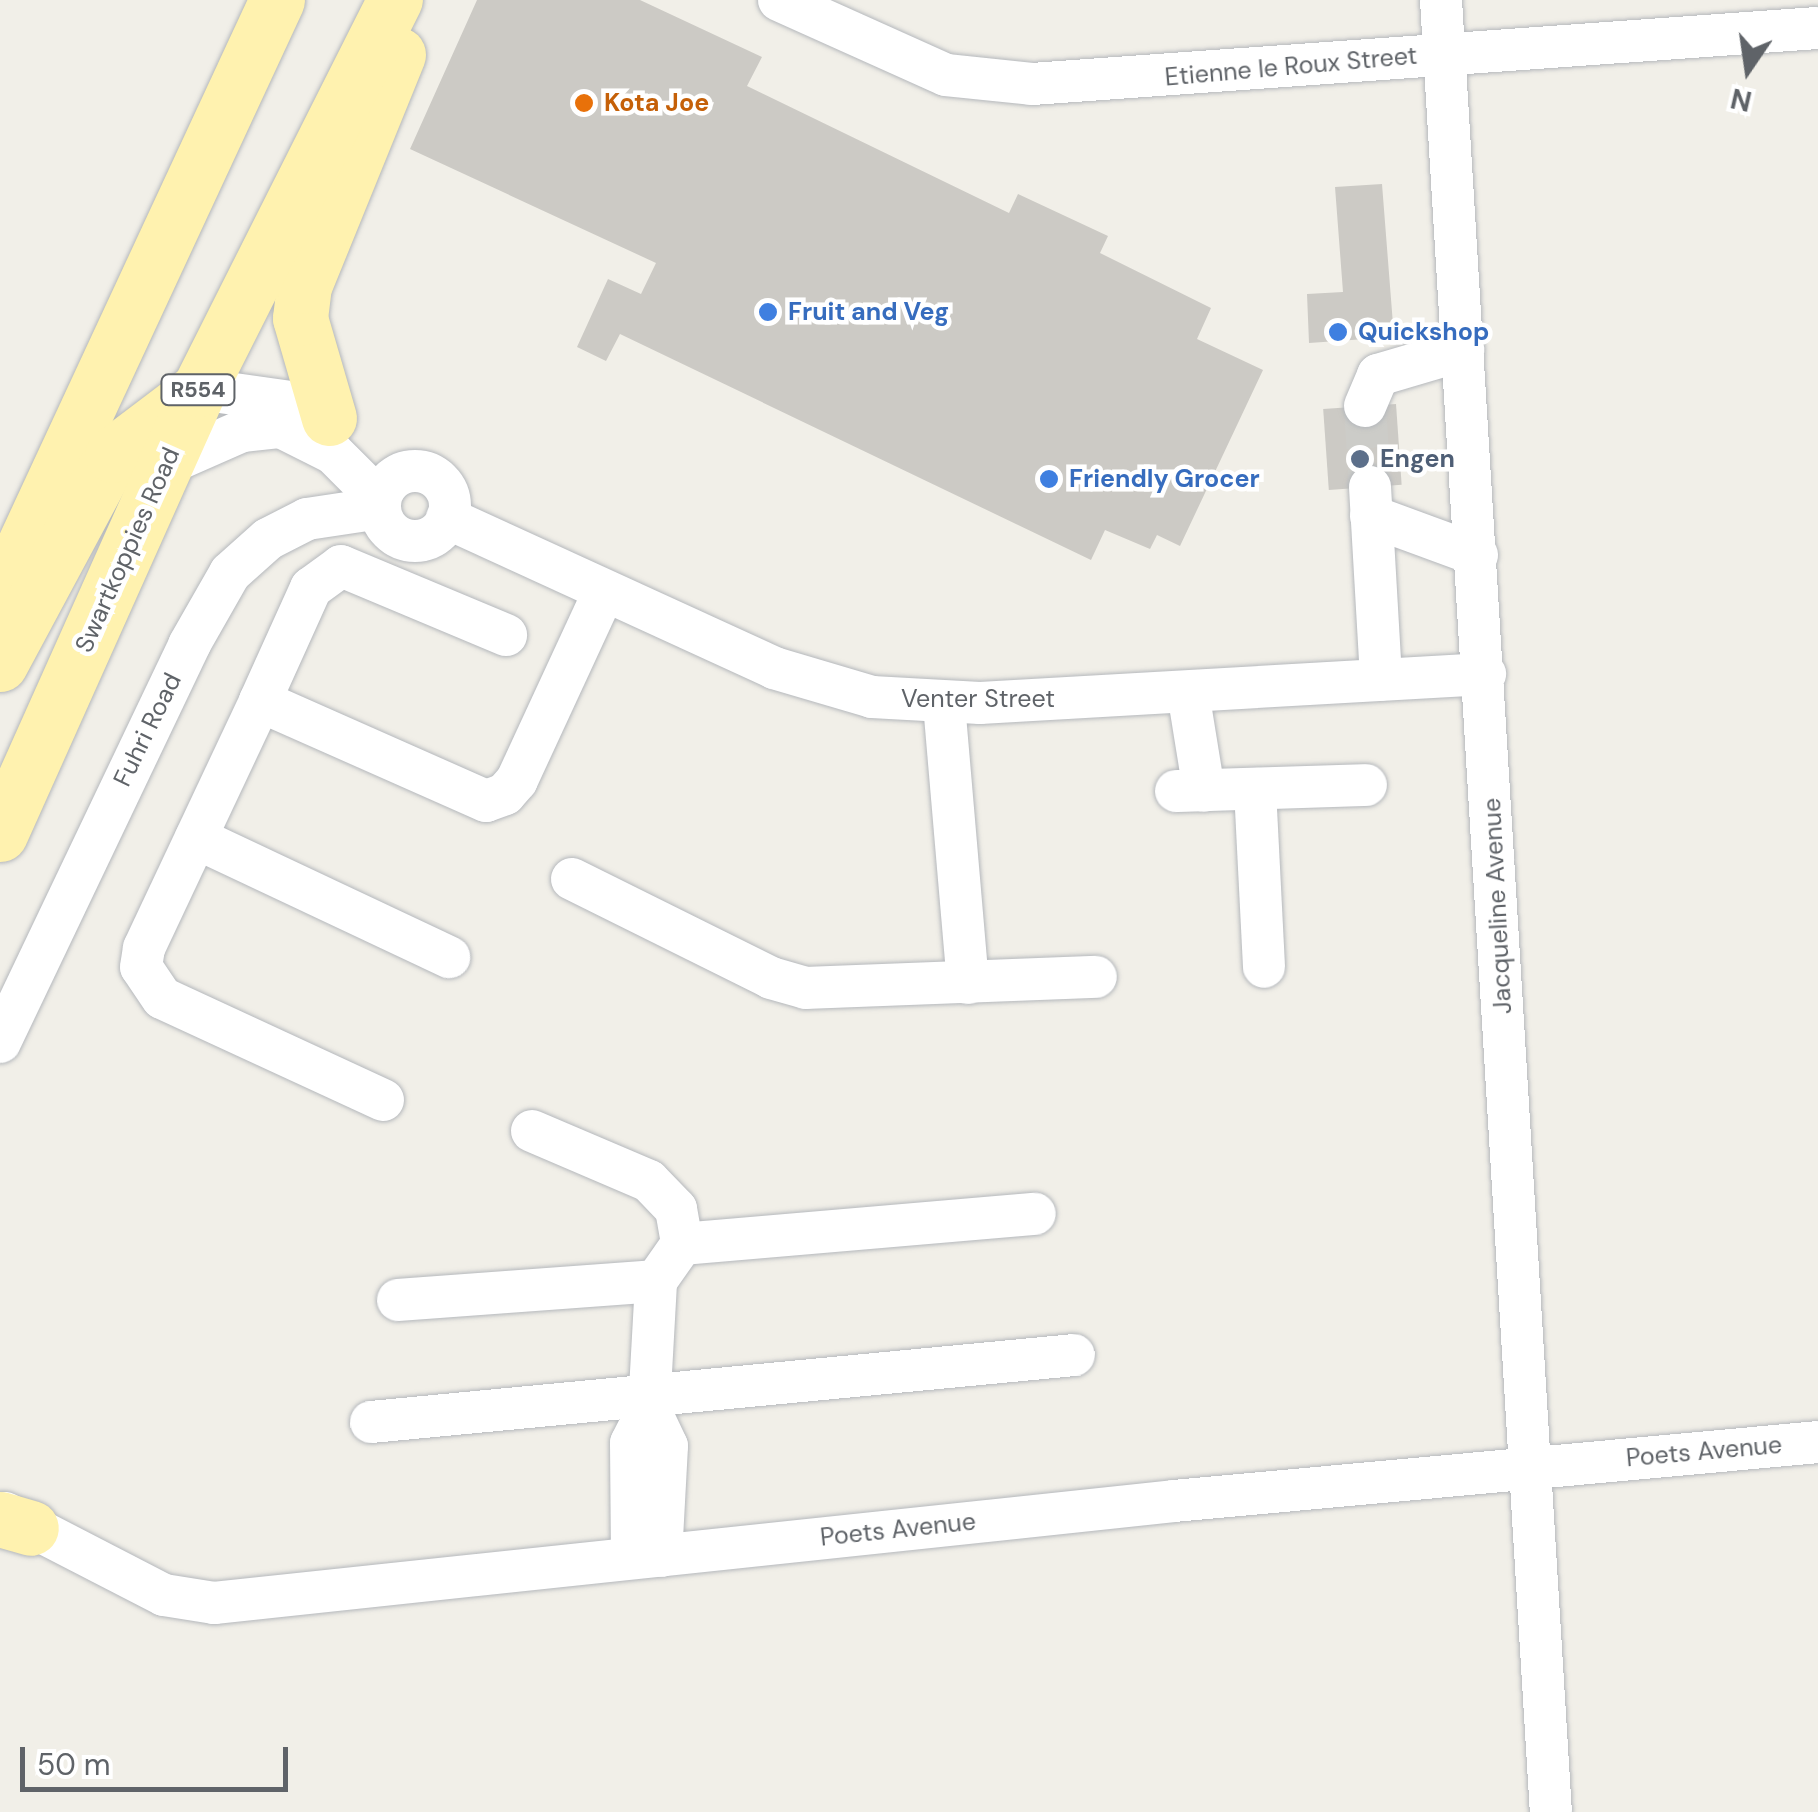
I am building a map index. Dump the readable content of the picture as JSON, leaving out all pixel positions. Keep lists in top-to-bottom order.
{
  "streets": {
    "main road": ["R554", "Swartkoppies Road"],
    "street": [
      "Etienne le Roux Street",
      "Venter Street",
      "Fuhri Road",
      "Jacqueline Avenue",
      "Poets Avenue"
    ]
  },
  "crossings": [
    ["Etienne le Roux Street", "Jacqueline Avenue"],
    ["Venter Street", "Fuhri Road"],
    ["Venter Street", "Jacqueline Avenue"],
    ["Jacqueline Avenue", "Poets Avenue"]
  ],
  "places": [
    "Kota Joe",
    "Fruit and Veg",
    "Quickshop",
    "Engen",
    "Friendly Grocer"
  ],
  "scale_bar": "50 m",
  "north": "bottom"
}
